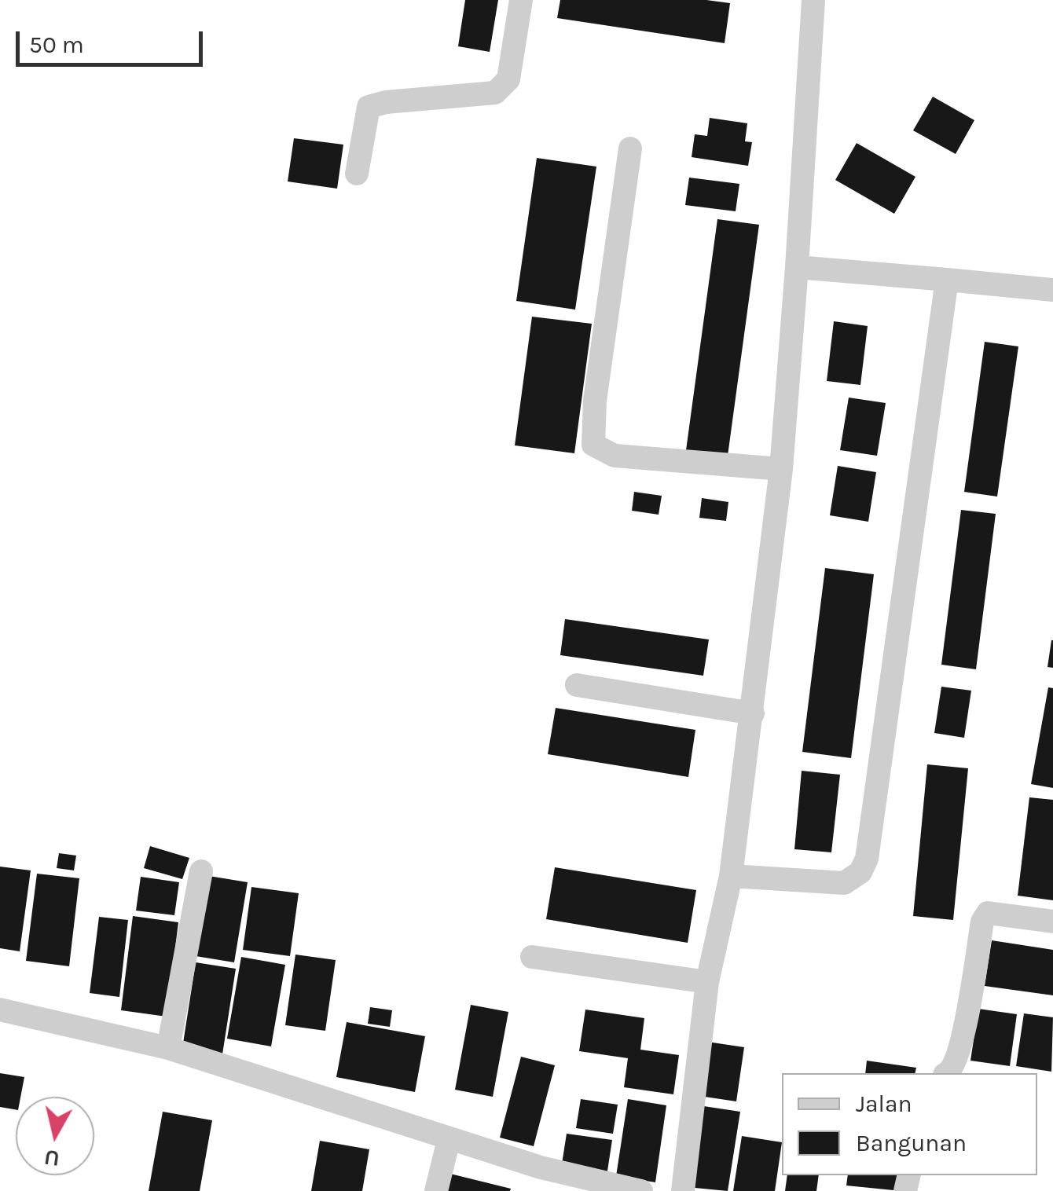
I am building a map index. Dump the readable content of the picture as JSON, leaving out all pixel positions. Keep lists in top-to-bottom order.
{
  "legend": ["Jalan", "Bangunan"],
  "scale_bar": "50 m",
  "north": "bottom"
}
